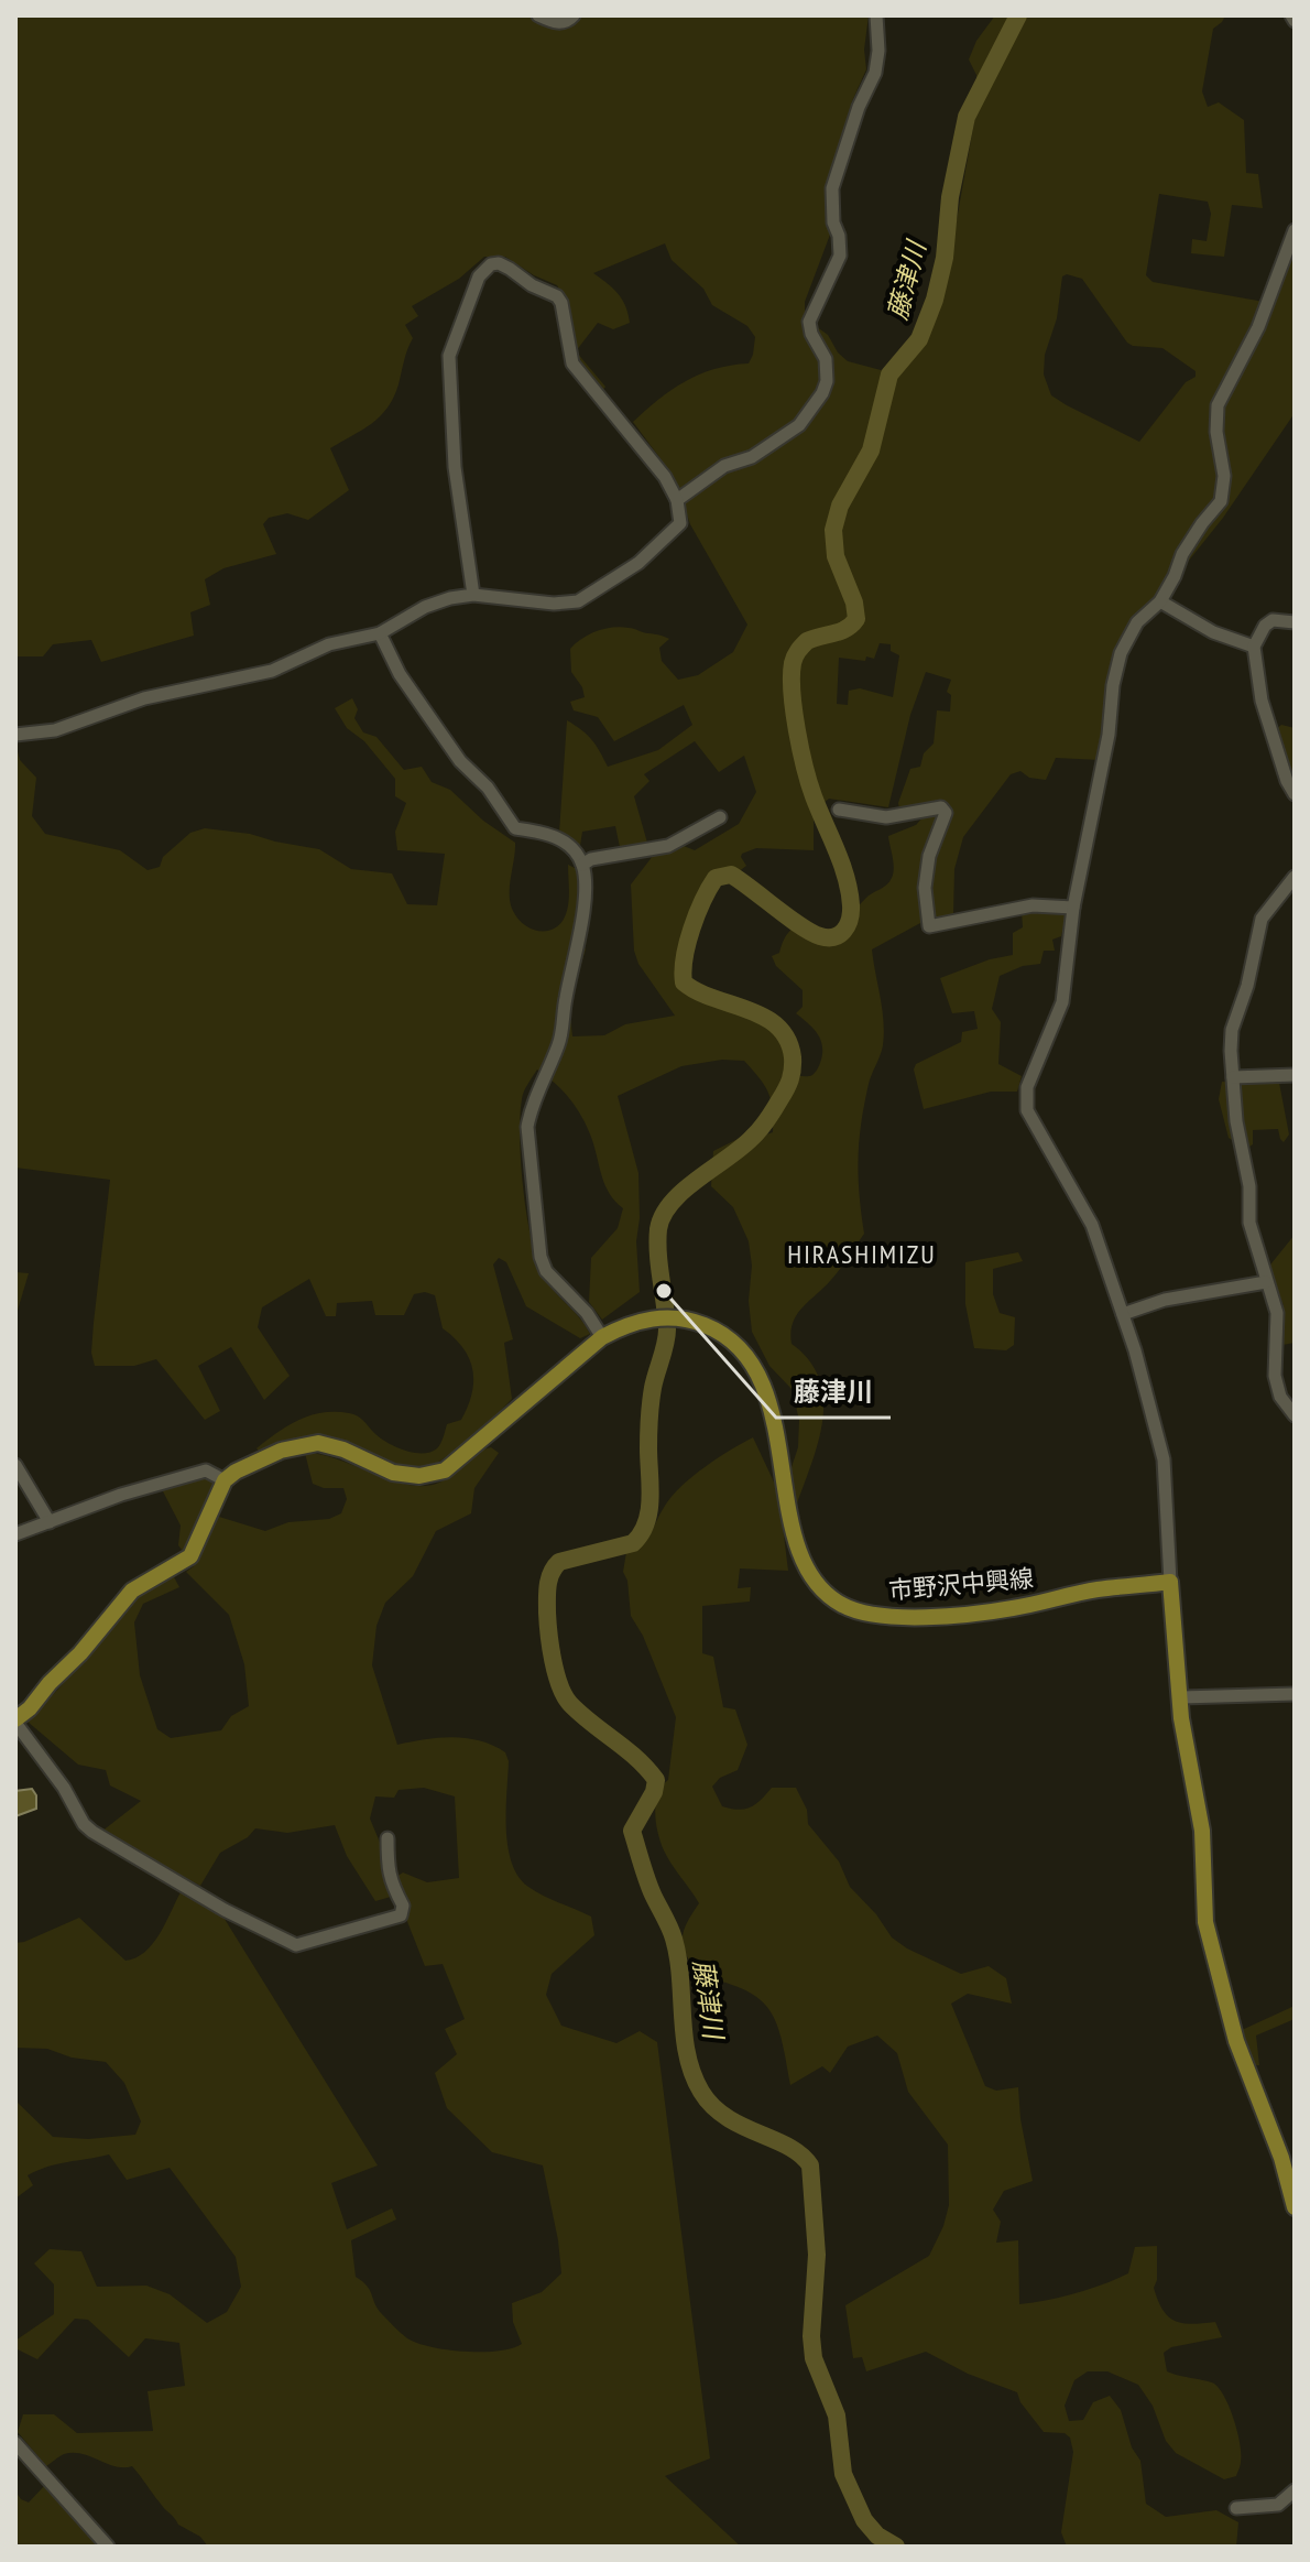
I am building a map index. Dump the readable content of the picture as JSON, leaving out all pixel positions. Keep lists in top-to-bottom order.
{
  "streets": {
    "main road": ["市野沢中興線"]
  },
  "districts": ["HIRASHIMIZU"],
  "water": ["藤津川"],
  "places": ["藤津川"]
}
